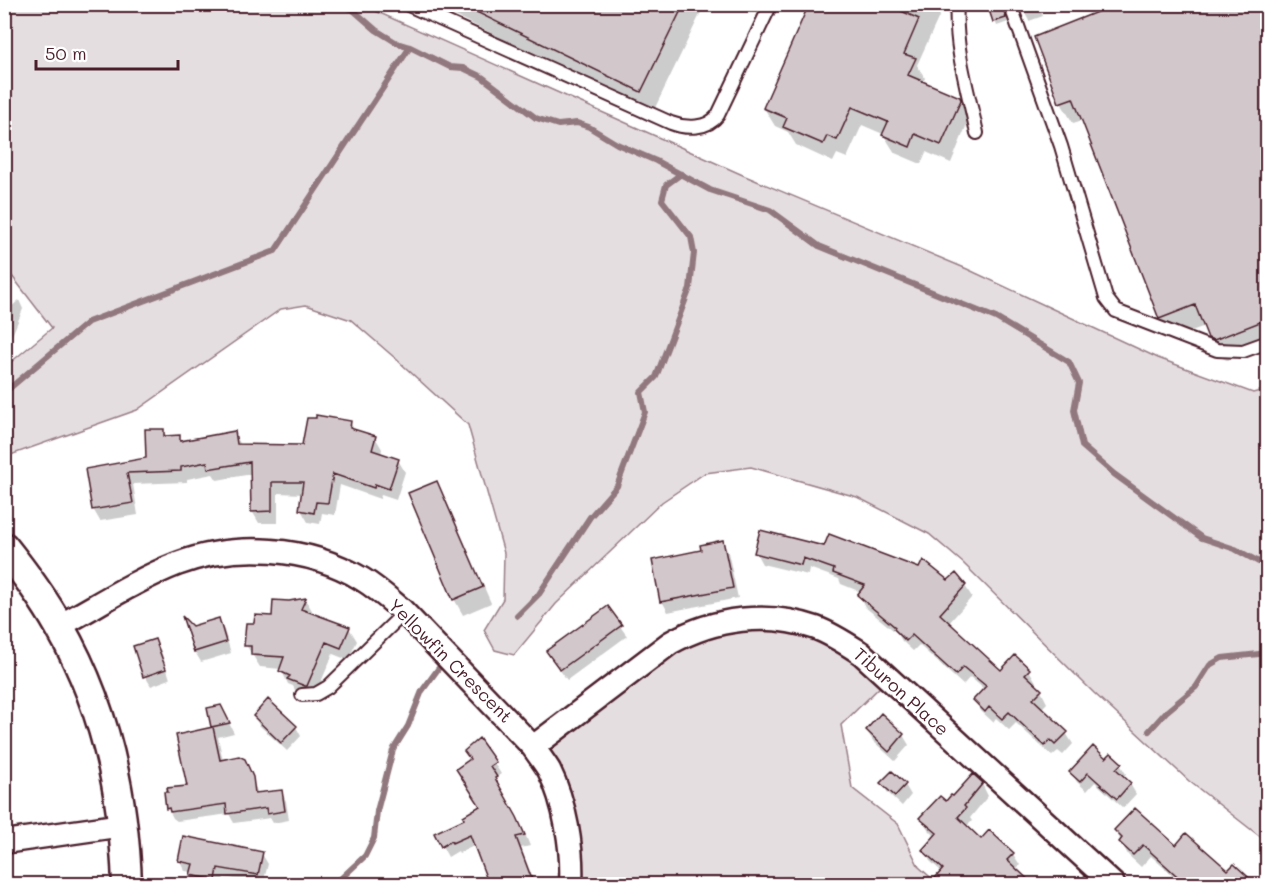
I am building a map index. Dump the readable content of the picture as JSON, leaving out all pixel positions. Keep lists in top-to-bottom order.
{
  "streets": {
    "street": ["Yellowfin Crescent", "Tiburon Place"]
  },
  "crossings": [
    ["Yellowfin Crescent", "Tiburon Place"]
  ],
  "scale_bar": "50 m"
}
